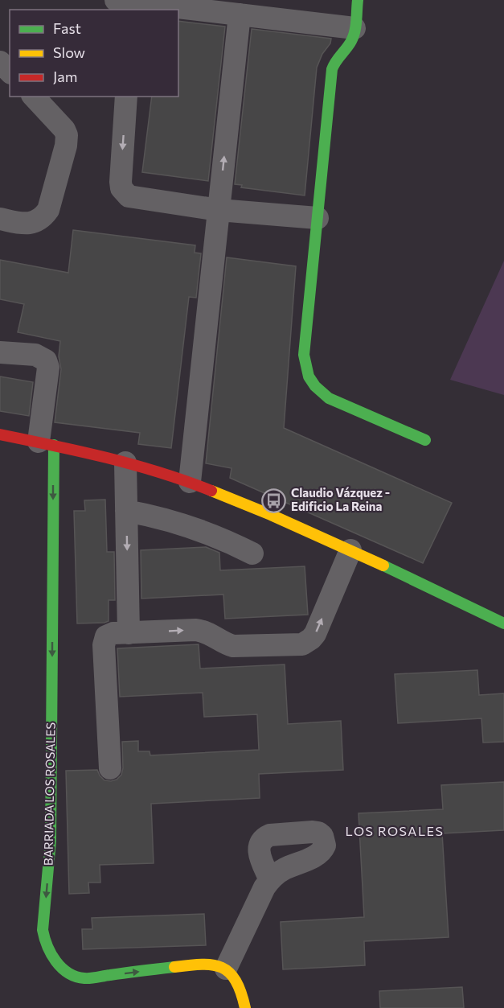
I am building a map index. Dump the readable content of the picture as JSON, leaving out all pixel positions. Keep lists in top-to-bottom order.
{
  "streets": {
    "street": ["BARRIADA LOS ROSALES"]
  },
  "districts": ["LOS ROSALES"],
  "places": {
    "bus stop": ["Claudio Vázquez - Edificio La Reina"]
  },
  "legend": ["Fast", "Slow", "Jam"]
}
